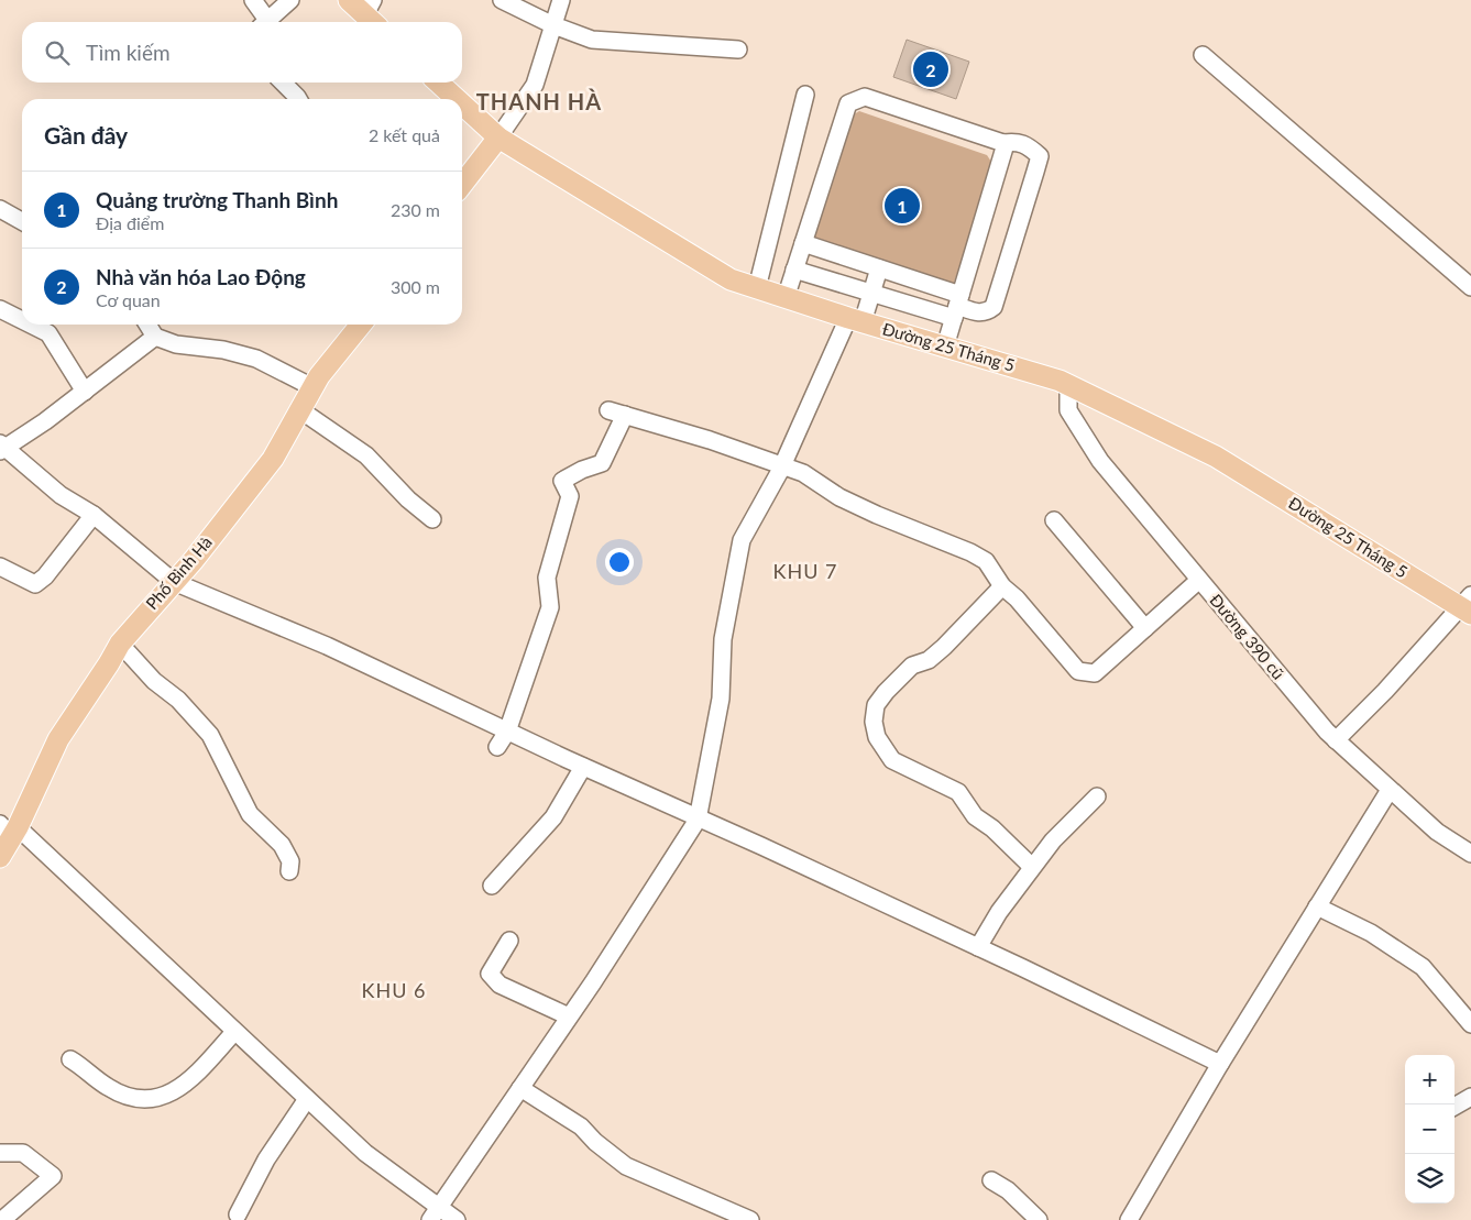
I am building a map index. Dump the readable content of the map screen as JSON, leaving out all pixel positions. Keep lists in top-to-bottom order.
{
  "streets": {
    "main road": ["Đường 25 Tháng 5", "Phố Bình Hà"],
    "street": ["Đường 390 cũ"]
  },
  "crossings": [
    ["Đường 25 Tháng 5", "Đường 390 cũ"]
  ],
  "districts": ["THANH HÀ", "KHU 7", "KHU 6"],
  "page": {
    "search": "Tìm kiếm",
    "pins": ["2", "1"],
    "heading": ["Gần đây", "2 kết quả"],
    "list": [
      {
        "mark": "1",
        "name": "Quảng trường Thanh Bình",
        "note": "Địa điểm",
        "value": "230 m"
      },
      {
        "mark": "2",
        "name": "Nhà văn hóa Lao Động",
        "note": "Cơ quan",
        "value": "300 m"
      }
    ],
    "map_buttons": ["+", "−"]
  }
}
